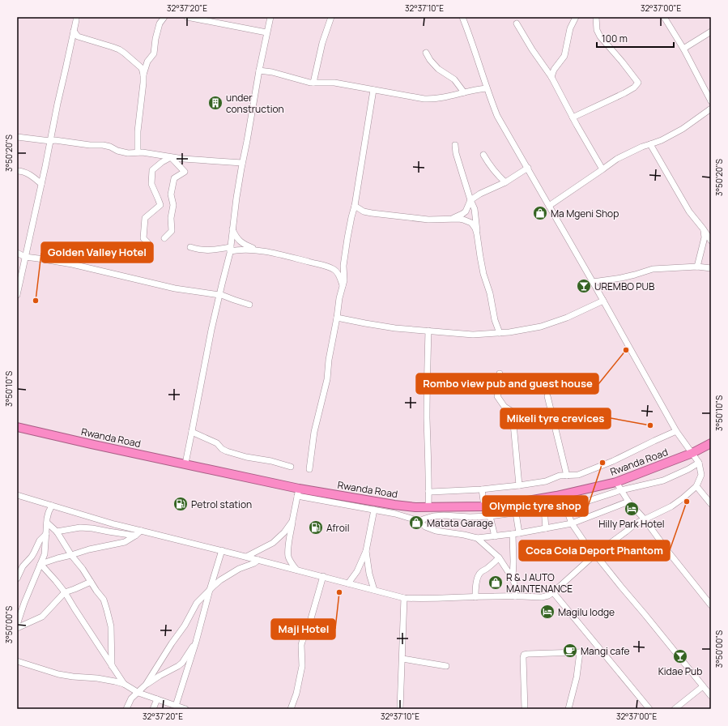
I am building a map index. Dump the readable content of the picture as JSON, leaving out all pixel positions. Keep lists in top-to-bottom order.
{
  "streets": {
    "highway": ["Rwanda Road"]
  },
  "places": {
    "building": ["under construction"],
    "shop": ["Ma Mgeni Shop", "Matata Garage", "R & J AUTO MAINTENANCE"],
    "bar": ["UREMBO PUB", "Kidae Pub"],
    "other": [
      "Golden Valley Hotel",
      "Rombo view pub and guest house",
      "Mikeli tyre crevices",
      "Olympic tyre shop",
      "Coca Cola Deport Phantom",
      "Maji Hotel"
    ],
    "fuel station": ["Petrol station", "Afroil"],
    "hotel": ["Hilly Park Hotel", "Magilu lodge"],
    "cafe": ["Mangi cafe"]
  },
  "scale_bar": "100 m",
  "coordinates": [
    "32°37'20\"E",
    "32°37'10\"E",
    "32°37'00\"E",
    "3°50'20\"S",
    "3°50'10\"S",
    "3°50'00\"S"
  ]
}
